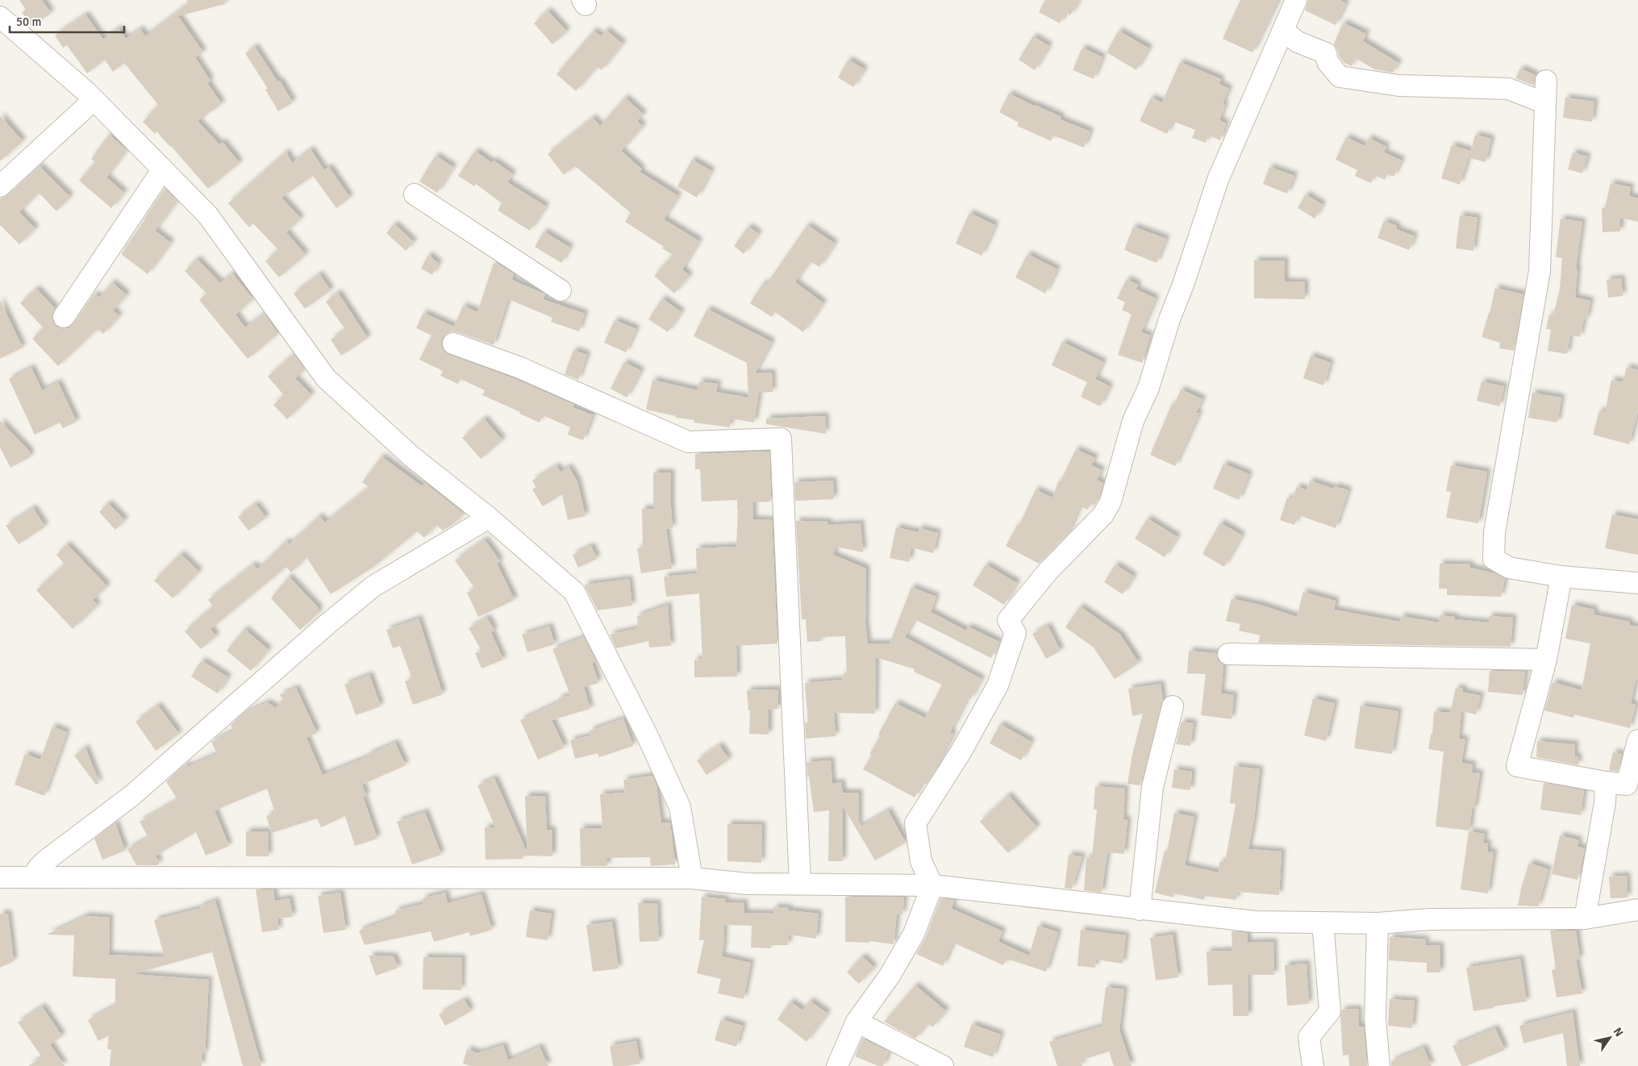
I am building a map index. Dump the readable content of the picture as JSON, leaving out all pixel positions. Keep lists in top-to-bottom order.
{
  "scale_bar": "50 m",
  "north": "top right"
}
